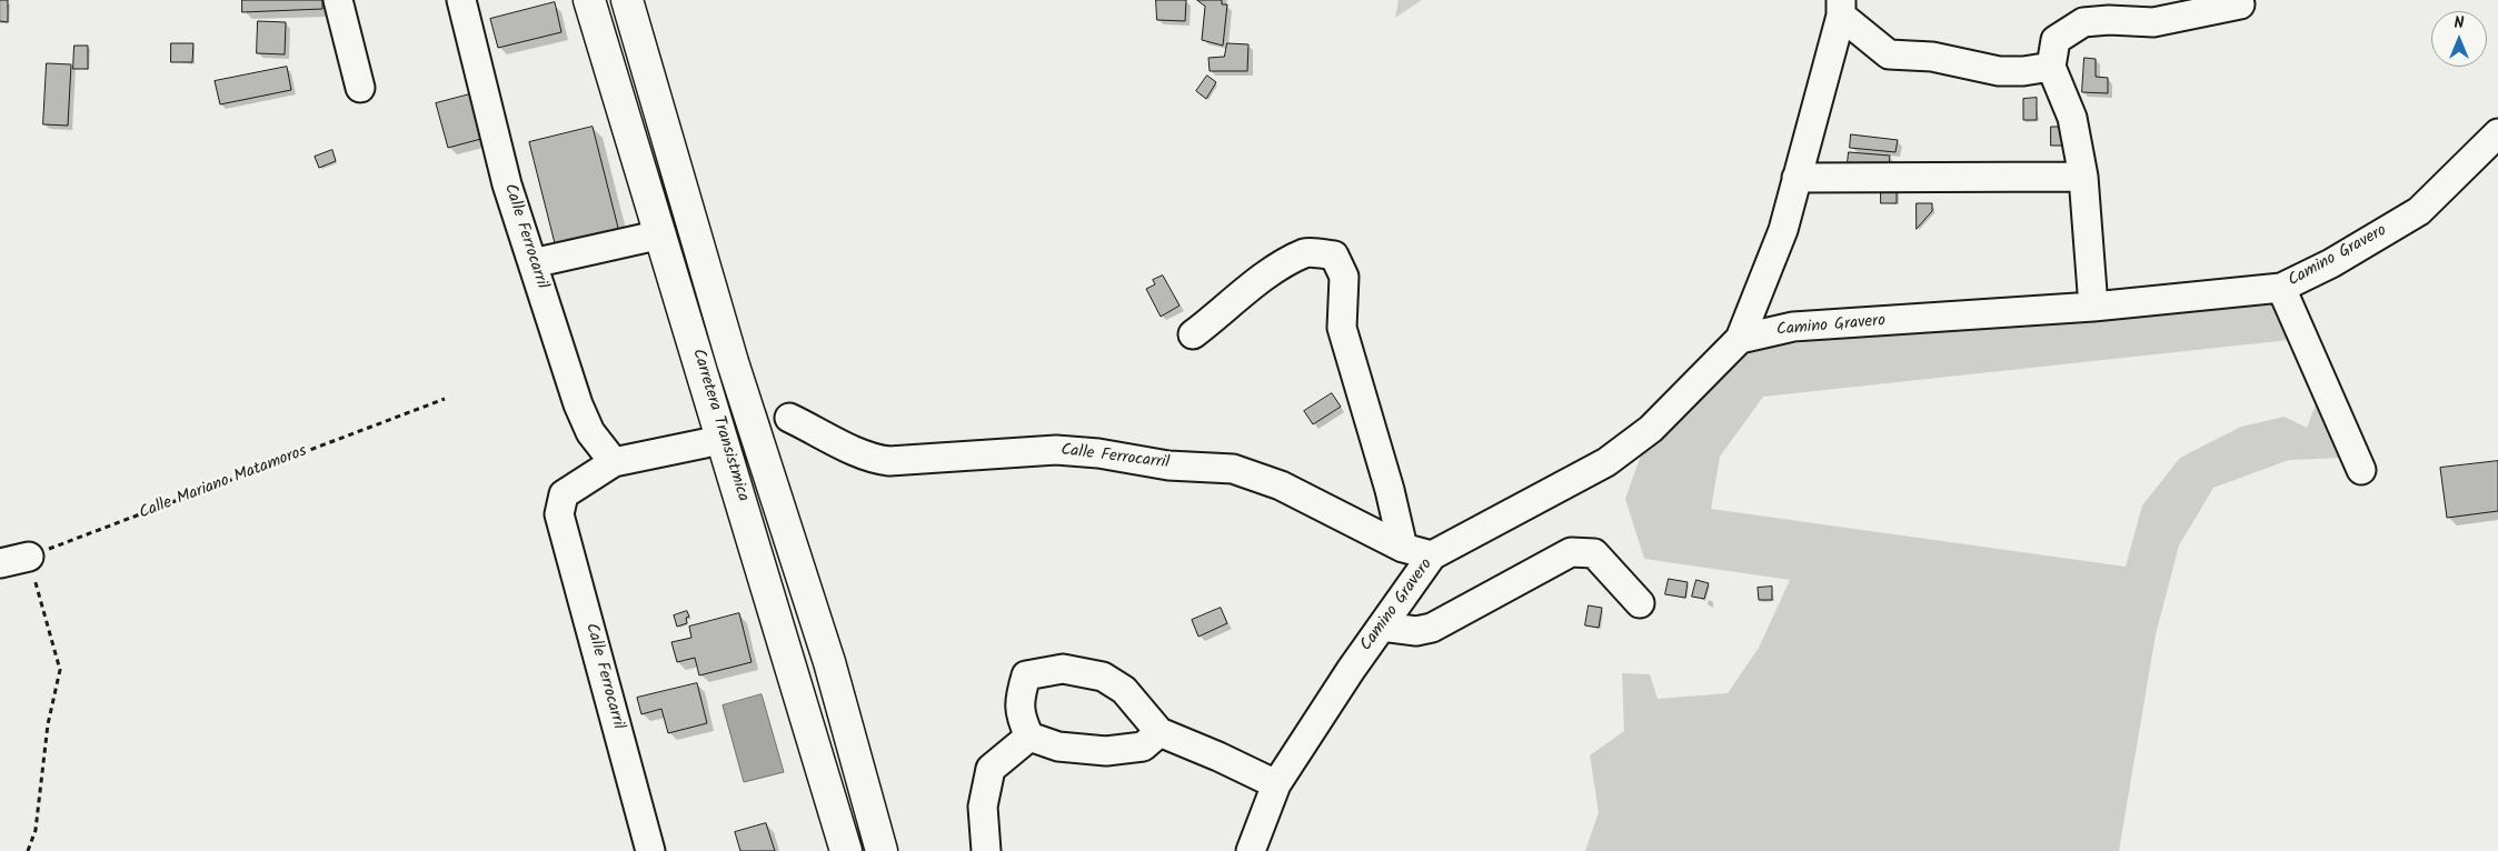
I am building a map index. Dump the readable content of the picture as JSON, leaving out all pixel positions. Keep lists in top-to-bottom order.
{
  "streets": {
    "main road": ["Carretera Transistmica"],
    "street": ["Calle Ferrocarril", "Camino Gravero"],
    "path": ["Calle Mariano Matamoros"]
  },
  "crossings": [
    ["Calle Ferrocarril", "Camino Gravero"]
  ],
  "north": "top"
}
